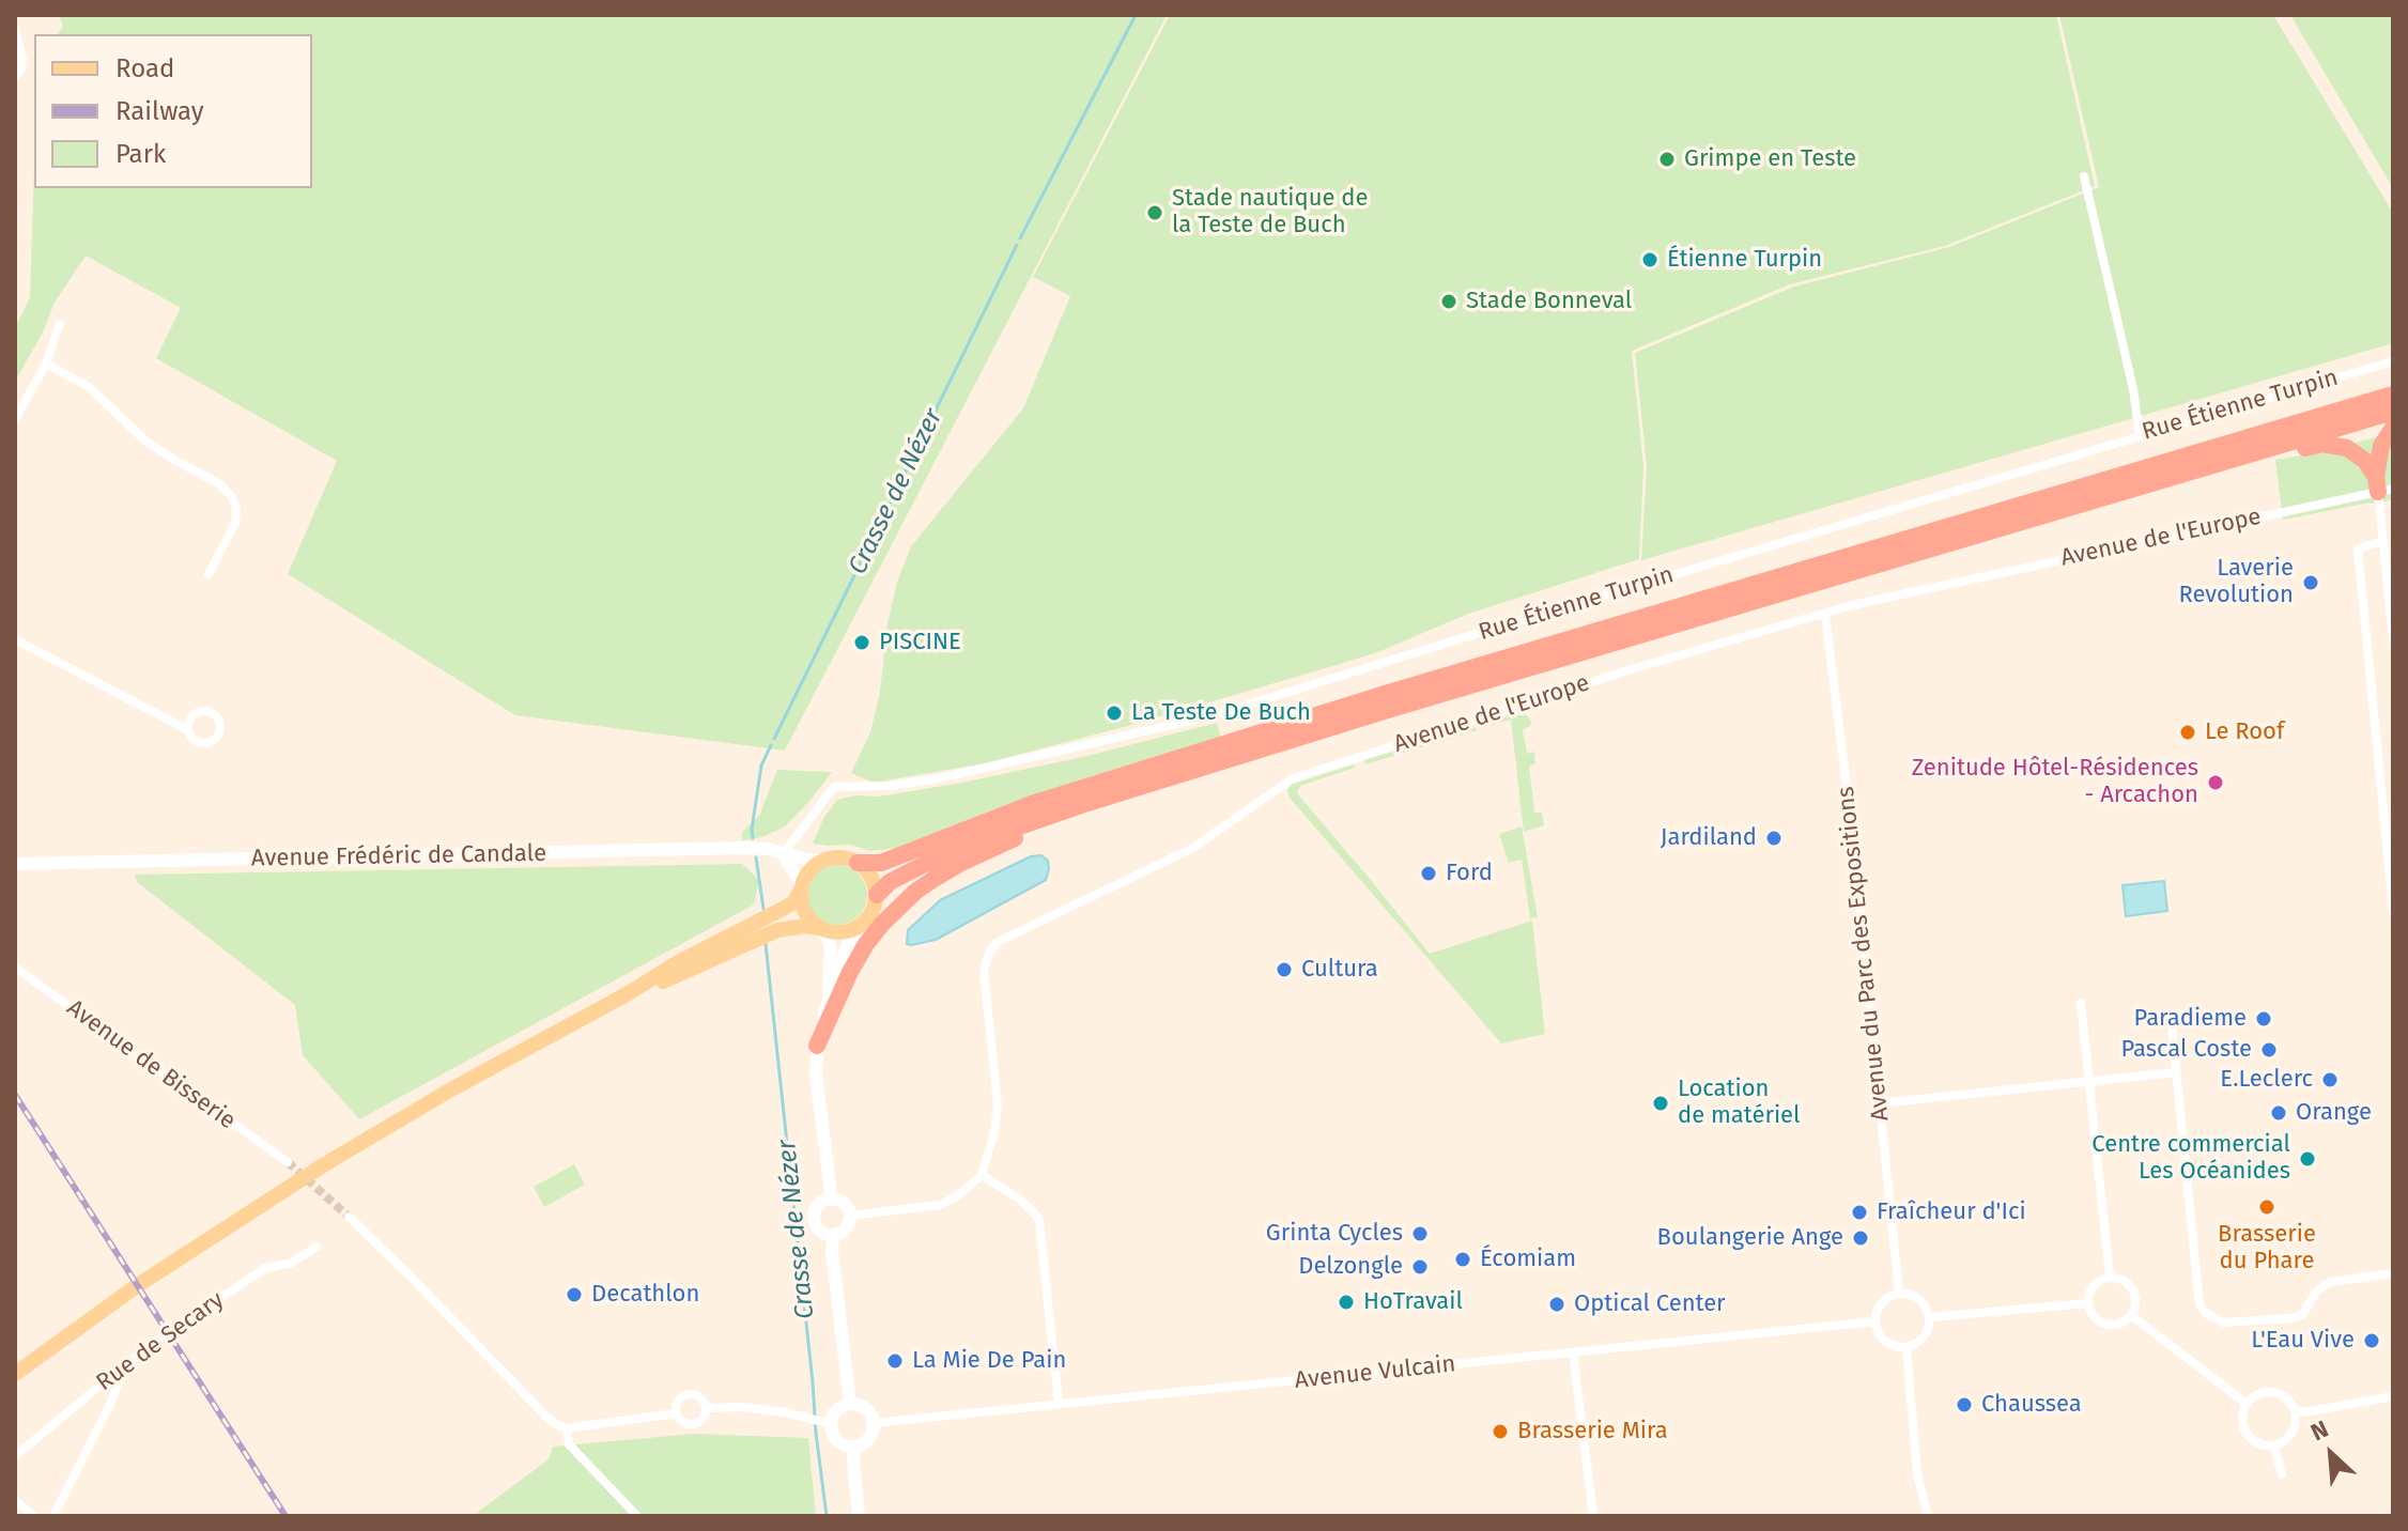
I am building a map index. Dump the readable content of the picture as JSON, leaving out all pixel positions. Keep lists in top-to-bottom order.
{
  "streets": {
    "street": [
      "Rue Étienne Turpin",
      "Avenue de l'Europe",
      "Avenue Frédéric de Candale",
      "Avenue du Parc des Expositions",
      "Avenue de Bisserie",
      "Rue de Secary",
      "Avenue Vulcain"
    ]
  },
  "crossings": [
    ["Rue Étienne Turpin", "Avenue Frédéric de Candale"],
    ["Avenue de l'Europe", "Avenue du Parc des Expositions"],
    ["Avenue du Parc des Expositions", "Avenue Vulcain"]
  ],
  "water": ["Crasse de Nézer"],
  "places": [
    "Grimpe en Teste",
    "Stade nautique de la Teste de Buch",
    "Étienne Turpin",
    "Stade Bonneval",
    "Laverie Revolution",
    "PISCINE",
    "La Teste De Buch",
    "Le Roof",
    "Zenitude Hôtel-Résidences - Arcachon",
    "Jardiland",
    "Ford",
    "Cultura",
    "Paradieme",
    "Pascal Coste",
    "E.Leclerc",
    "Location de matériel",
    "Orange",
    "Centre commercial Les Océanides",
    "Brasserie du Phare",
    "Fraîcheur d'Ici",
    "Grinta Cycles",
    "Boulangerie Ange",
    "Écomiam",
    "Delzongle",
    "Decathlon",
    "HoTravail",
    "Optical Center",
    "L'Eau Vive",
    "La Mie De Pain",
    "Chaussea",
    "Brasserie Mira"
  ],
  "legend": ["Road", "Railway", "Park"],
  "north": "top left"
}
